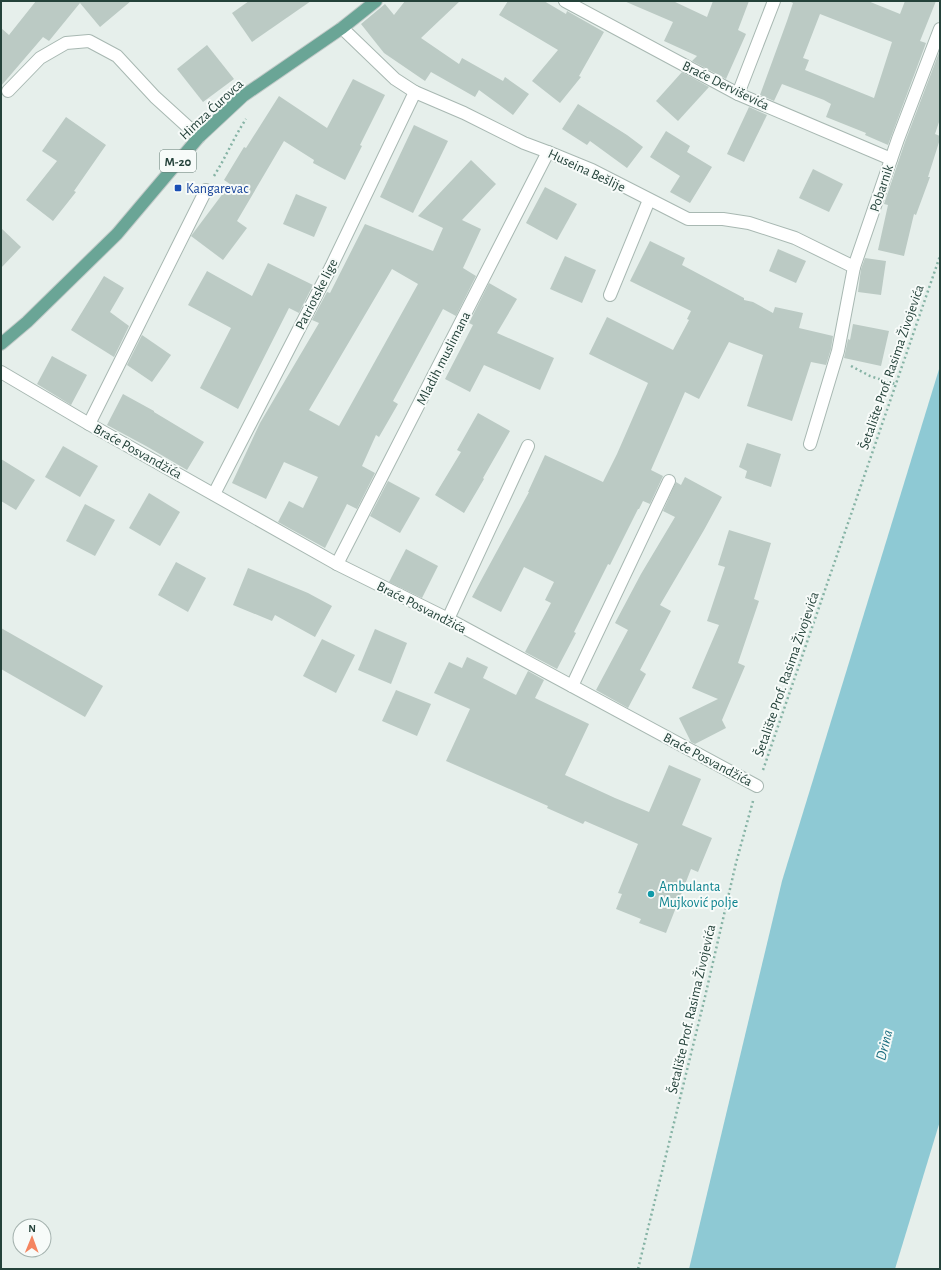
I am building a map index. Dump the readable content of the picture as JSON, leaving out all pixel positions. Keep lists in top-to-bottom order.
{
  "streets": {
    "main road": ["Himza Ćurovca", "M-20"],
    "street": [
      "Braće Derviševića",
      "Huseina Bešlije",
      "Pobarnik",
      "Patriotske lige",
      "Mladih muslimana",
      "Braće Posvandžića"
    ],
    "path": ["Šetalište Prof. Rasima Živojevića"]
  },
  "crossings": [
    ["Braće Derviševića", "Pobarnik"],
    ["Himza Ćurovca", "Huseina Bešlije"],
    ["Huseina Bešlije", "Pobarnik"],
    ["Huseina Bešlije", "Patriotske lige"],
    ["Huseina Bešlije", "Mladih muslimana"],
    ["Patriotske lige", "Braće Posvandžića"],
    ["Mladih muslimana", "Braće Posvandžića"],
    ["Šetalište Prof. Rasima Živojevića", "Braće Posvandžića"]
  ],
  "water": ["Drina"],
  "places": {
    "transit": ["Kangarevac"],
    "other": ["Ambulanta Mujković polje"]
  },
  "north": "top"
}
